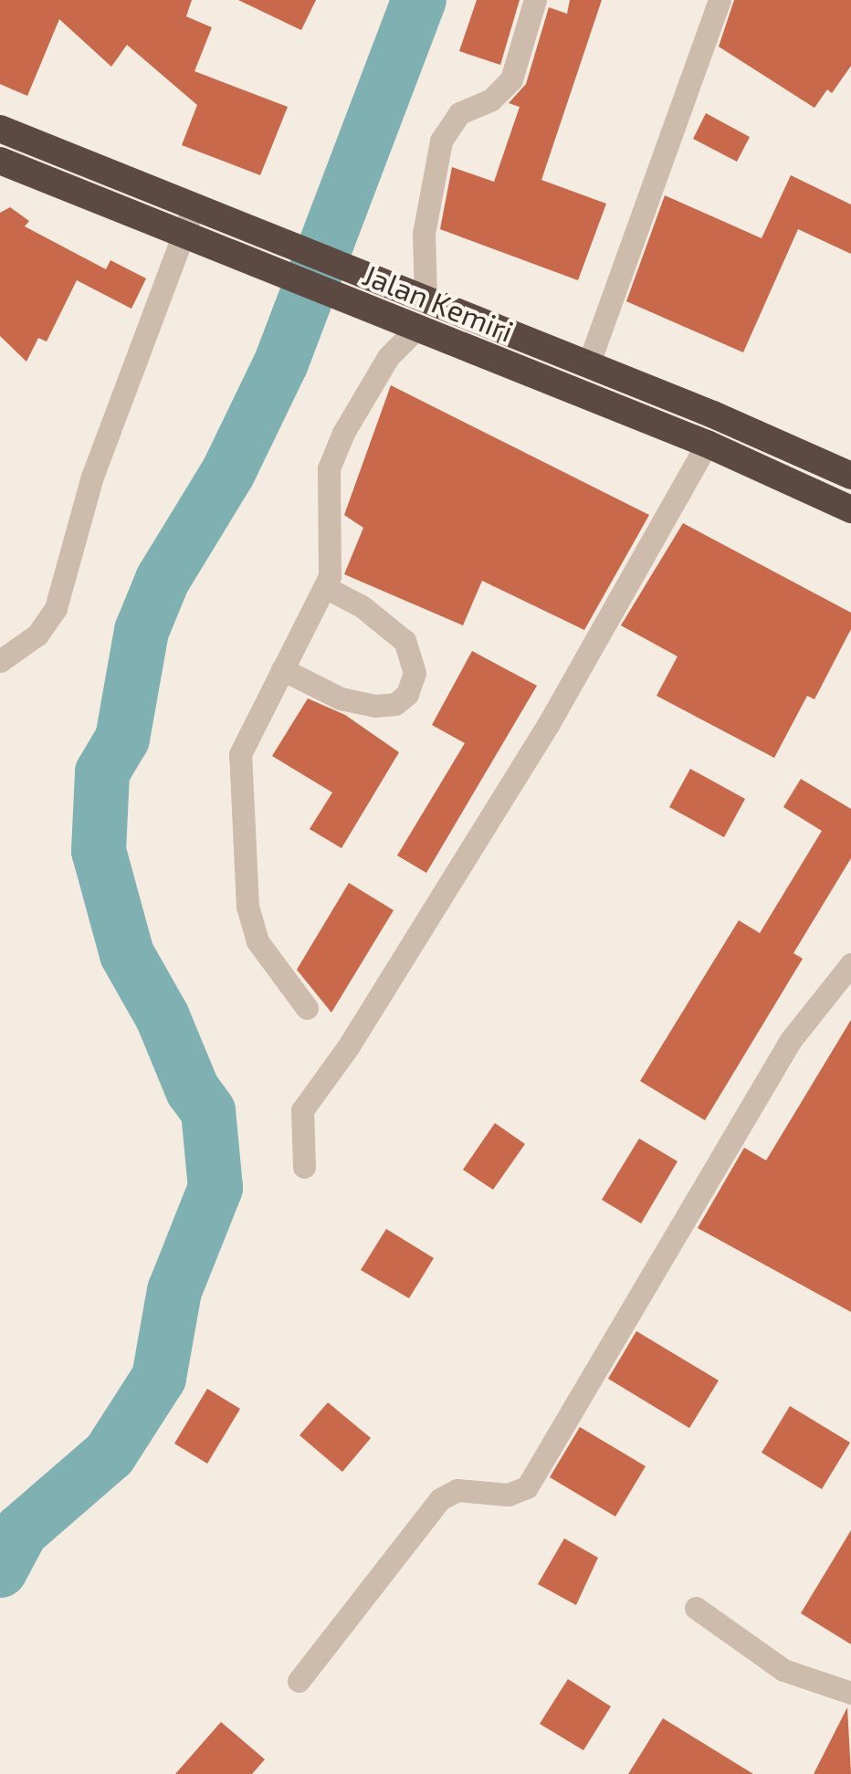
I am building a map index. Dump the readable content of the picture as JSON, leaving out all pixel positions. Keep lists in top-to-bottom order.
{
  "streets": {
    "highway": ["Jalan Kemiri"]
  }
}
